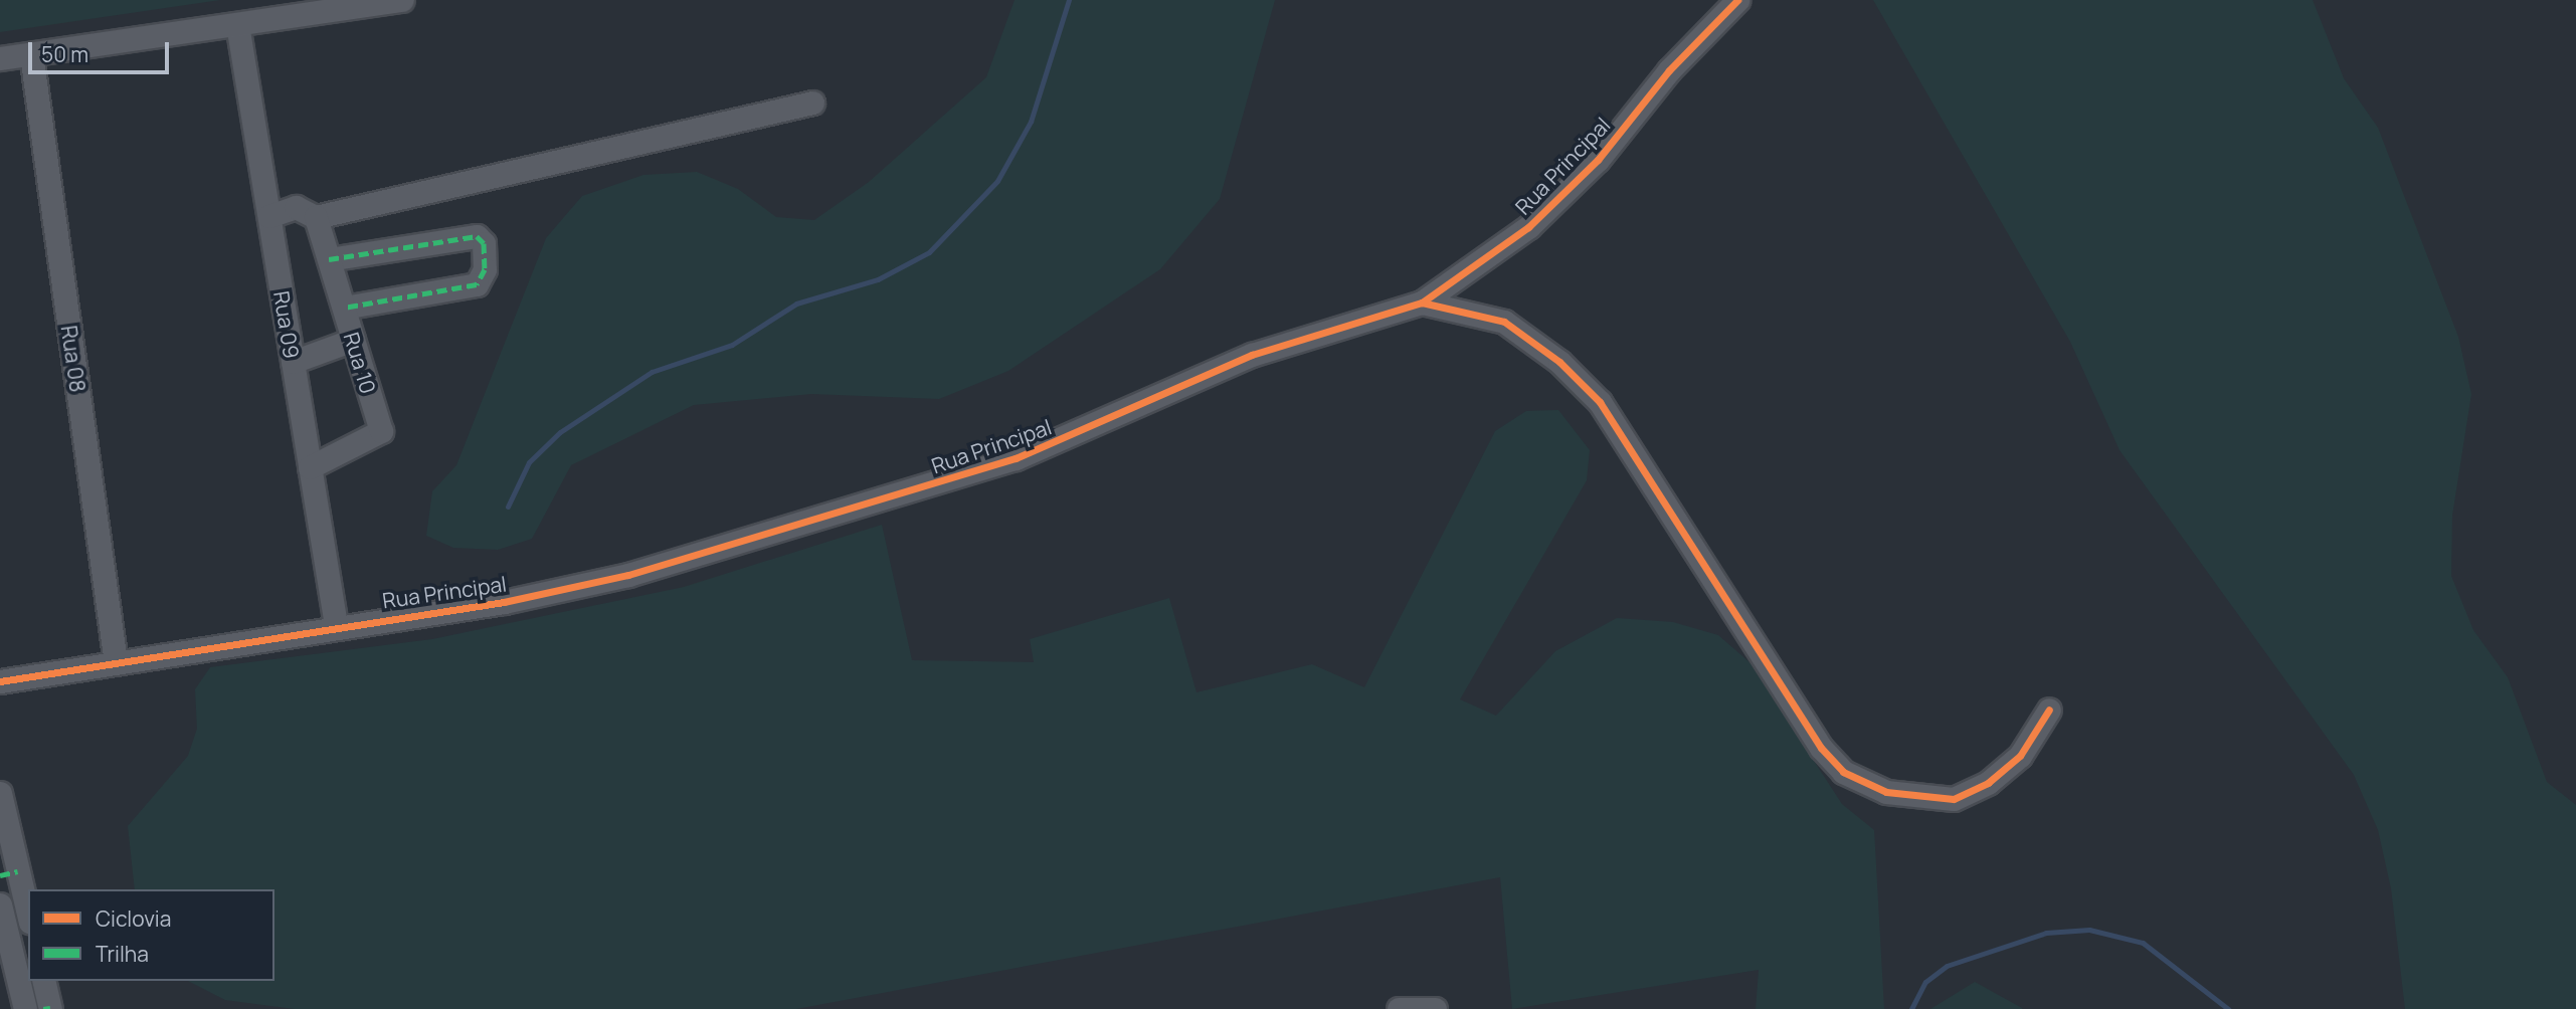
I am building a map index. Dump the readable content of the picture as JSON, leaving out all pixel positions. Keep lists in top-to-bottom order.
{
  "streets": {
    "street": [
      "Rua Principal",
      "Rua 09",
      "Rua 08",
      "Rua 10"
    ]
  },
  "crossings": [
    ["Rua Principal", "Rua 09"],
    ["Rua Principal", "Rua 08"],
    ["Rua 09", "Rua 10"]
  ],
  "legend": ["Ciclovia", "Trilha"],
  "scale_bar": "50 m"
}
